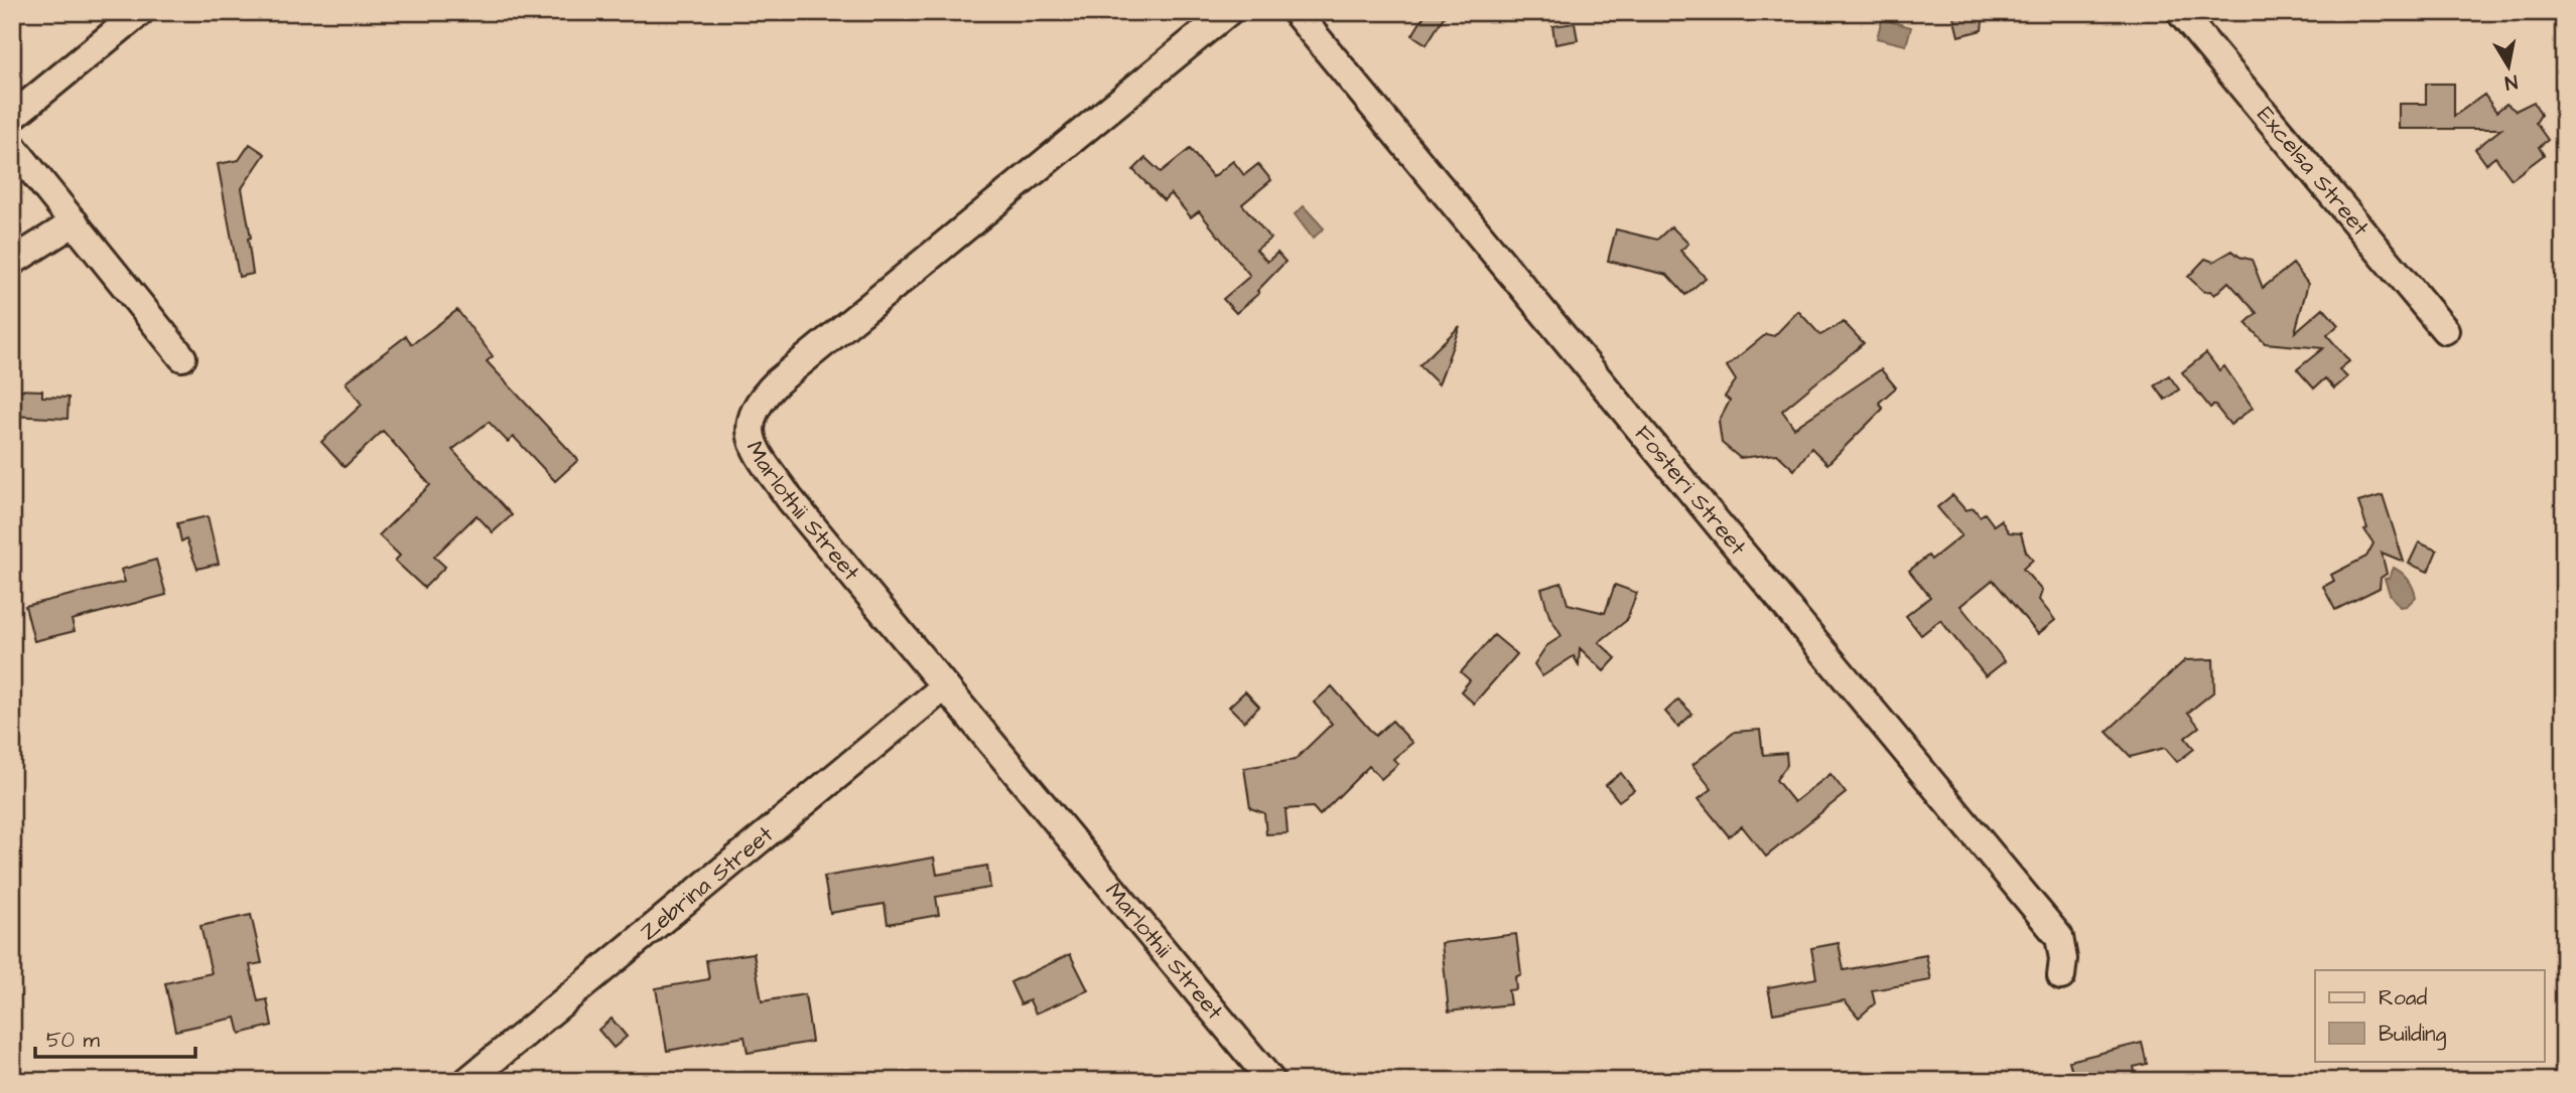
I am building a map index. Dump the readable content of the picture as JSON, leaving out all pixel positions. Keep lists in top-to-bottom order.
{
  "streets": {
    "street": [
      "Excelsa Street",
      "Fosteri Street",
      "Marlothii Street",
      "Zebrina Street"
    ]
  },
  "crossings": [
    ["Marlothii Street", "Zebrina Street"]
  ],
  "legend": ["Road", "Building"],
  "scale_bar": "50 m",
  "north": "bottom"
}
